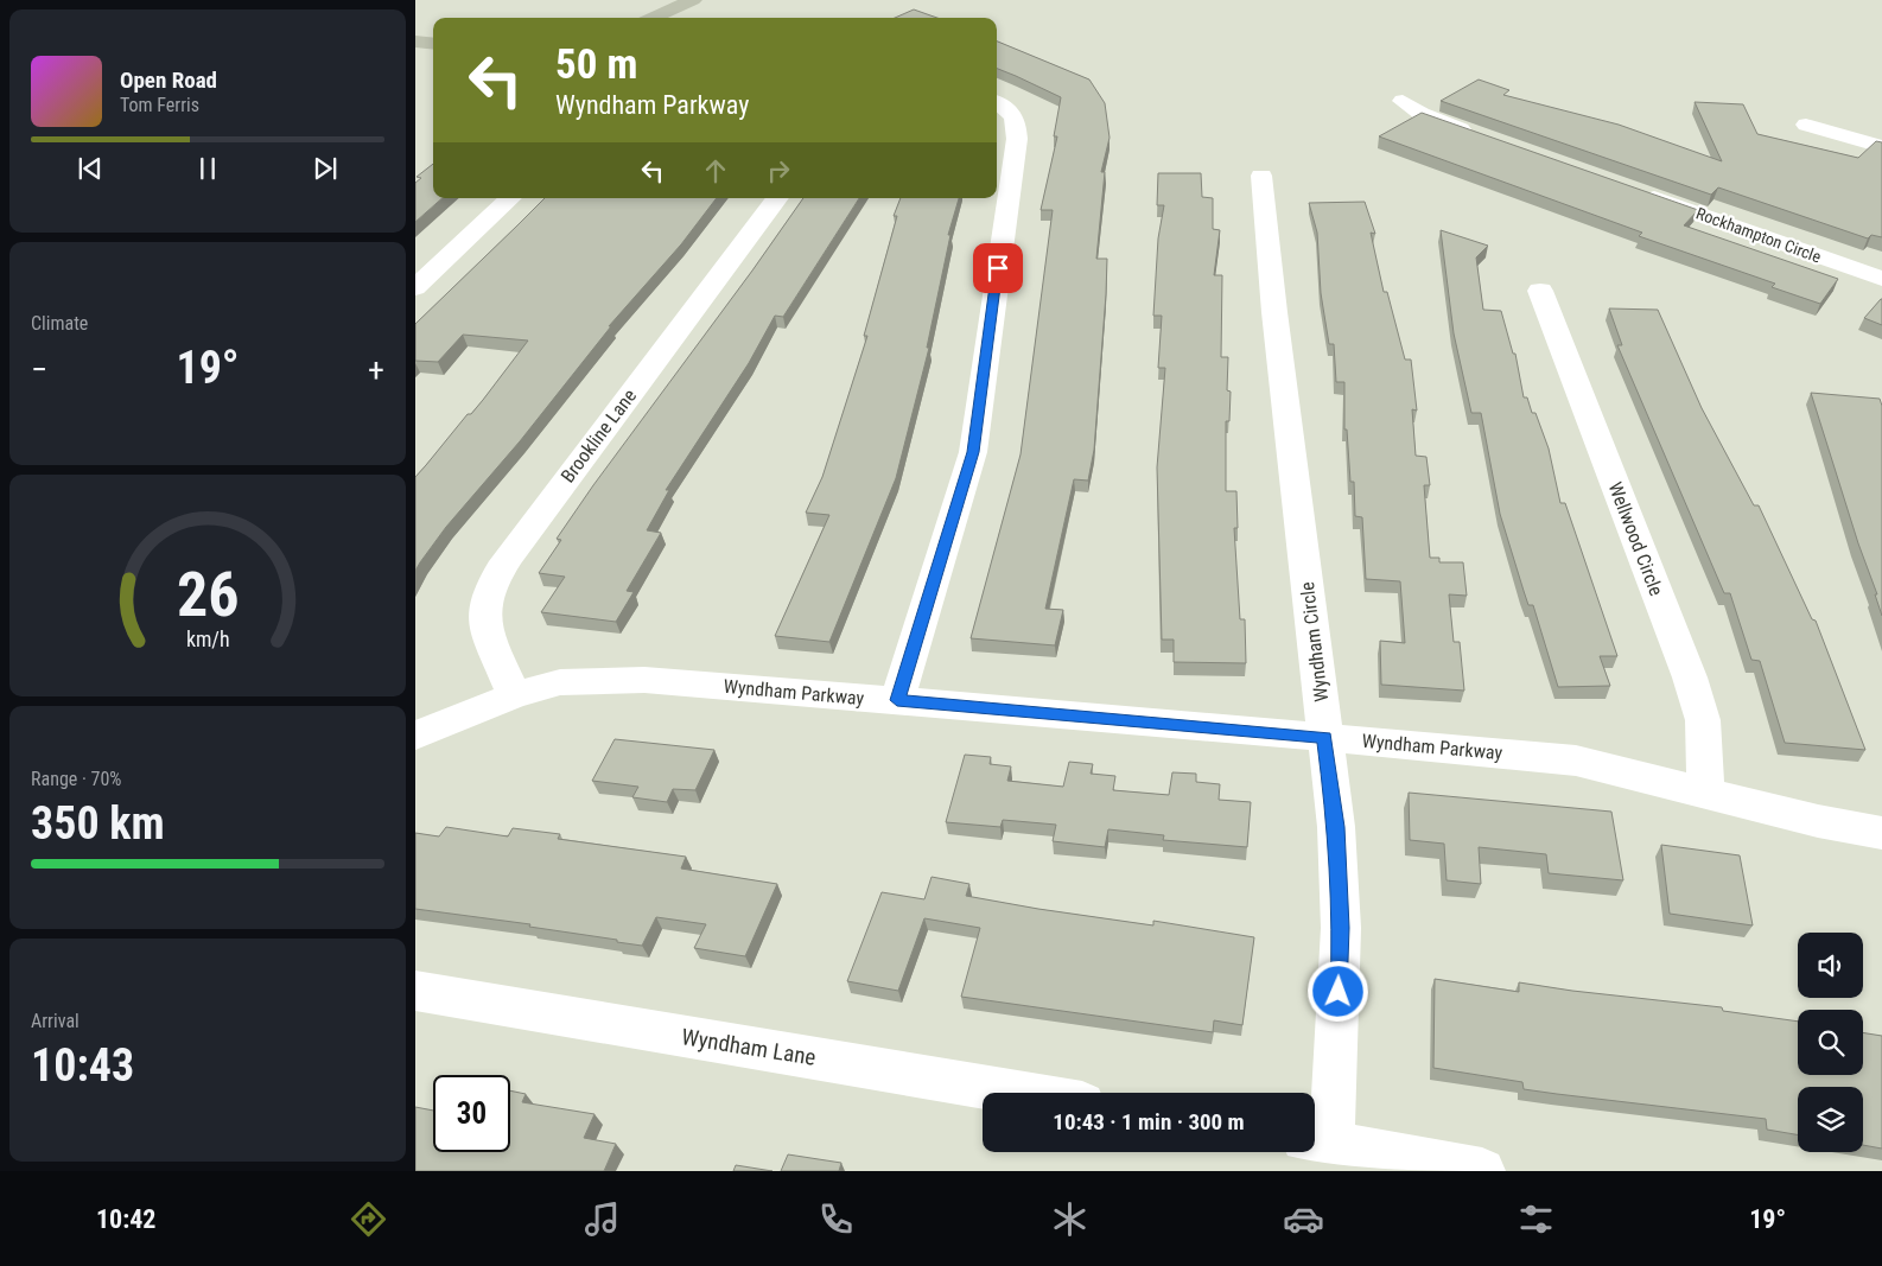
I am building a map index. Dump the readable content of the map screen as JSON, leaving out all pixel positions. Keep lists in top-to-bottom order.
{
  "streets": {
    "street": [
      "Rockhampton Circle",
      "Brookline Lane",
      "Wellwood Circle",
      "Wyndham Circle",
      "Wyndham Parkway",
      "Wyndham Lane"
    ]
  },
  "crossings": [
    ["Brookline Lane", "Wyndham Parkway"],
    ["Wellwood Circle", "Wyndham Parkway"],
    ["Wyndham Circle", "Wyndham Parkway"]
  ],
  "page": {
    "turn": ["50 m", "Wyndham Parkway"],
    "song": ["Open Road", "Tom Ferris"],
    "tile": [
      "Climate",
      ["Range · 70%", "350 km"],
      ["Arrival", "10:43"]
    ],
    "heat": ["−", "19°", "+"],
    "limit": "30",
    "trip": "10:43 · 1 min · 300 m",
    "tabs": ["10:42", "19°"],
    "gauge": ["26", "km/h"]
  }
}
